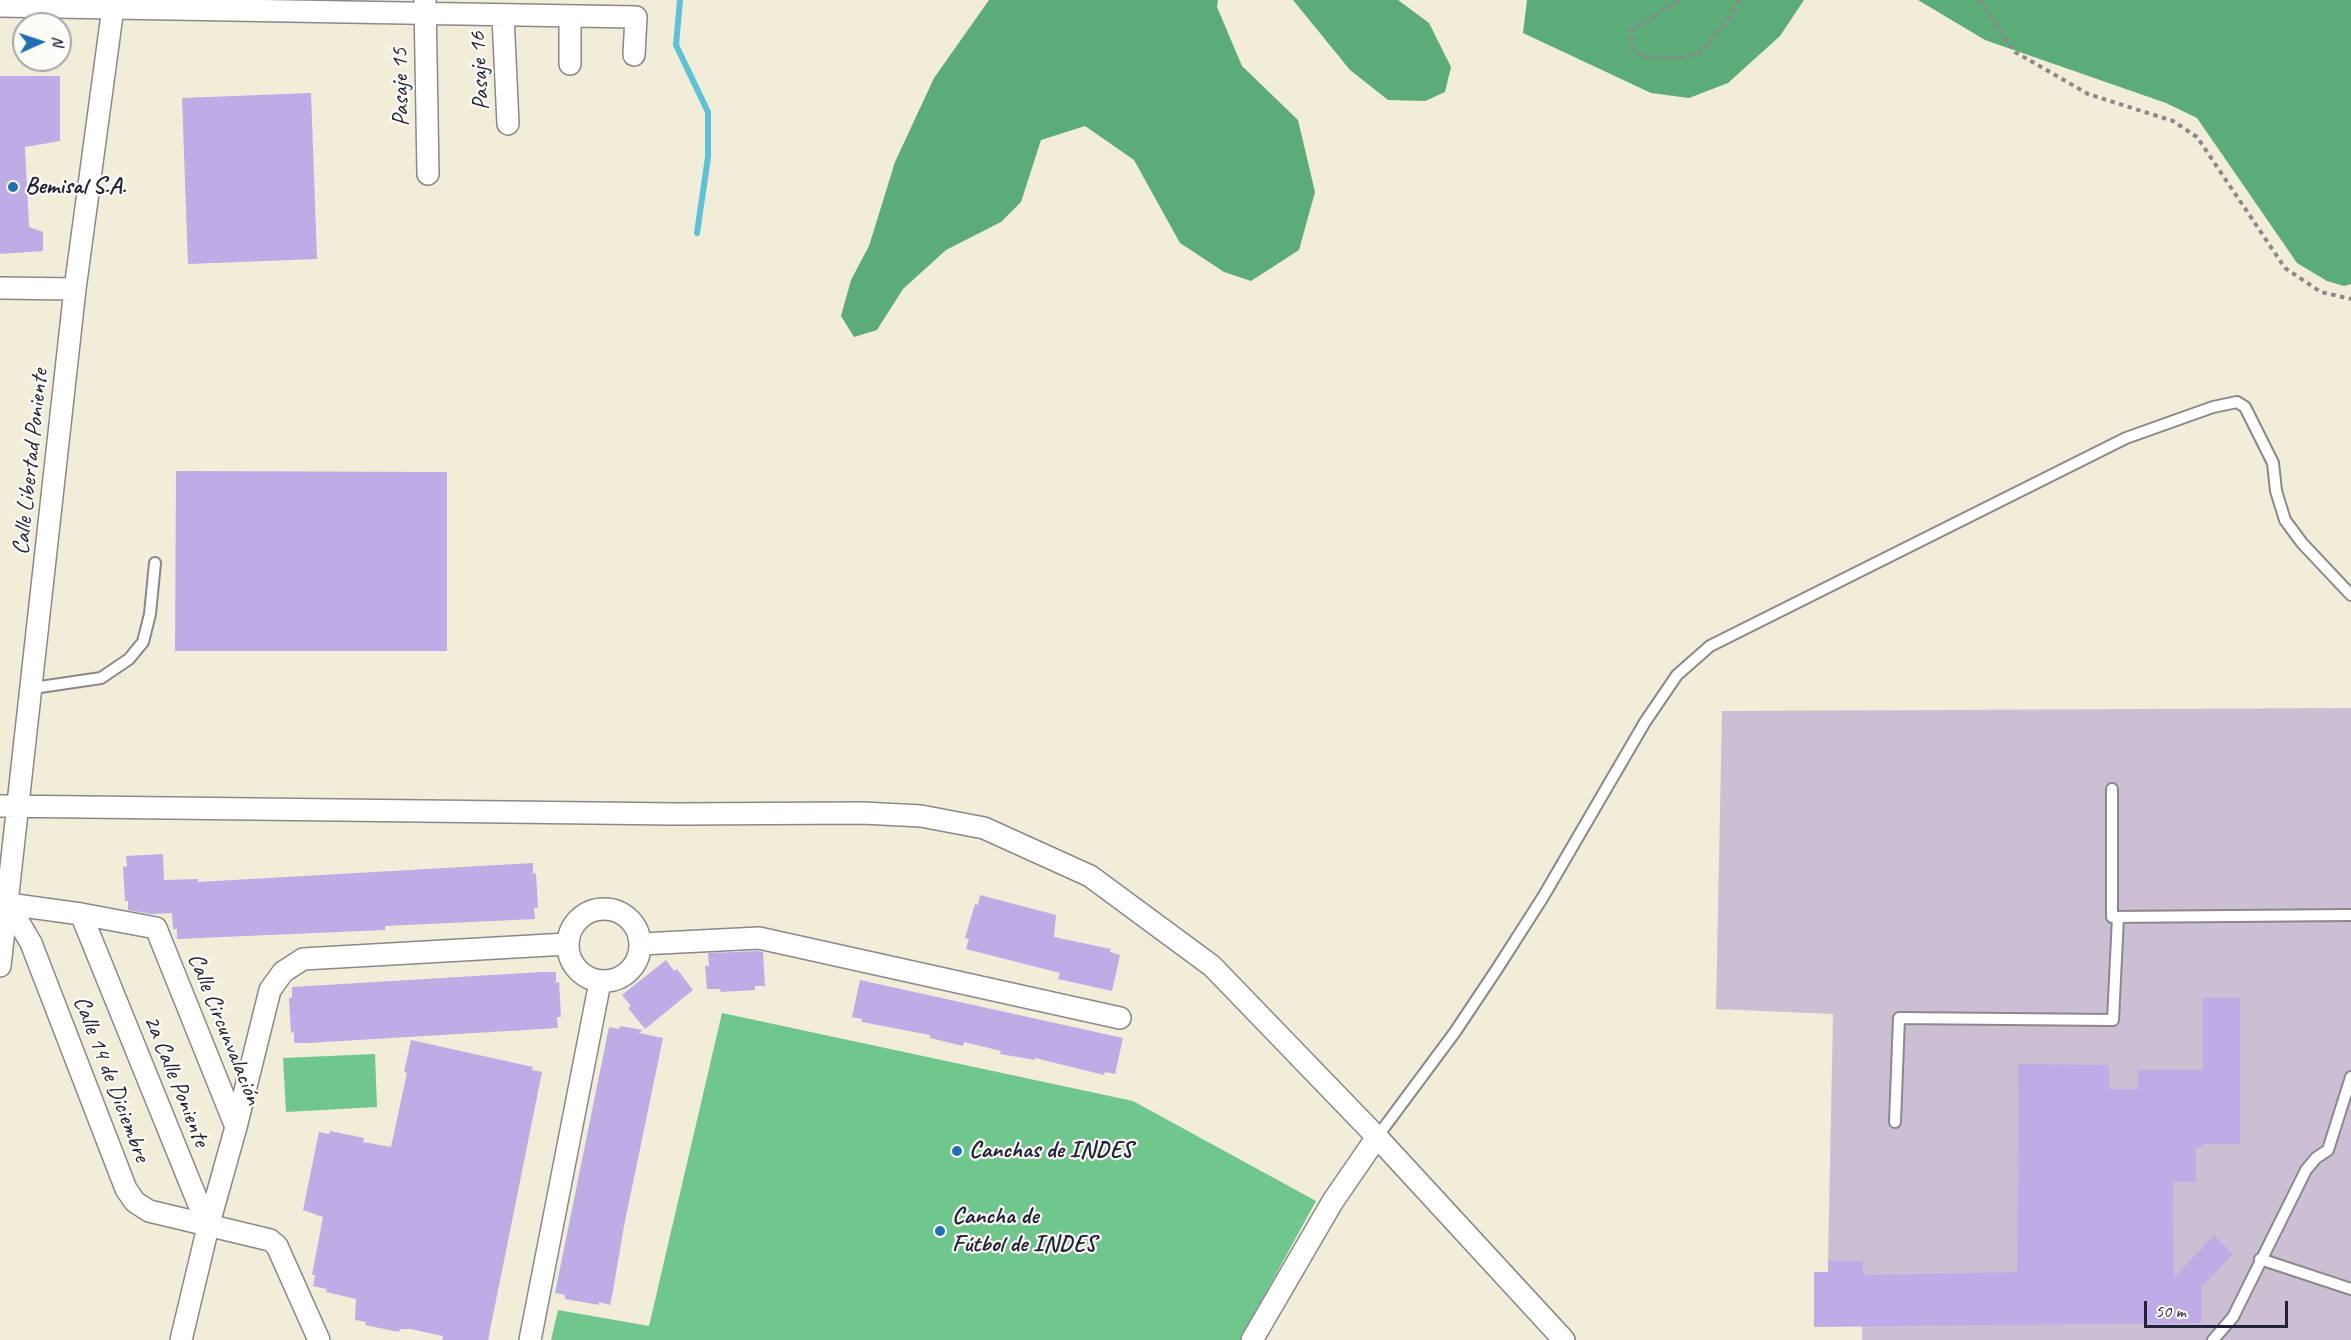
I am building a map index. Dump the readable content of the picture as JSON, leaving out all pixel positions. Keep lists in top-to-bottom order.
{
  "streets": {
    "street": [
      "Pasaje 16",
      "Pasaje 15",
      "Calle Libertad Poniente",
      "Calle Circunvalación",
      "Calle 14 de Diciembre",
      "2a Calle Poniente"
    ]
  },
  "crossings": [
    ["Calle Libertad Poniente", "Calle 14 de Diciembre"],
    ["Calle Circunvalación", "Calle 14 de Diciembre"],
    ["Calle Circunvalación", "2a Calle Poniente"],
    ["Calle 14 de Diciembre", "2a Calle Poniente"]
  ],
  "places": ["Bemisal S.A.", "Canchas de INDES", "Cancha de Fútbol de INDES"],
  "scale_bar": "50 m",
  "north": "right"
}
